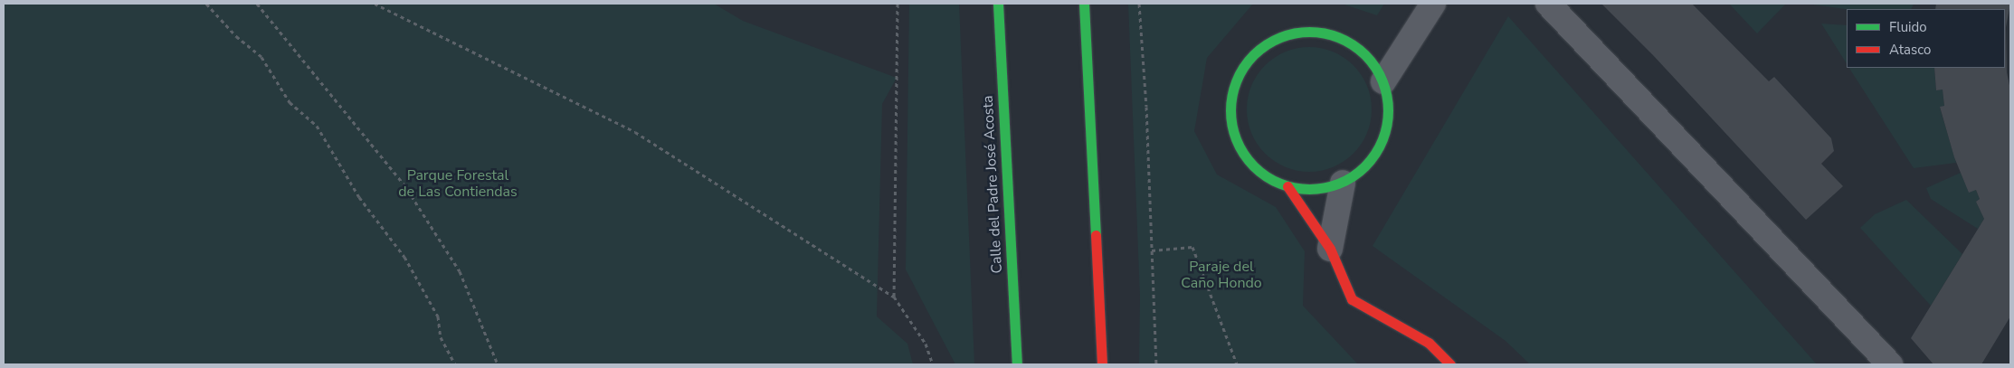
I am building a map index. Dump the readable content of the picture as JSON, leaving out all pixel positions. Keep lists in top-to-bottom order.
{
  "streets": {
    "main road": ["Calle del Padre José Acosta"]
  },
  "parks": ["Parque Forestal de Las Contiendas", "Paraje del Caño Hondo"],
  "legend": ["Fluido", "Atasco"]
}
